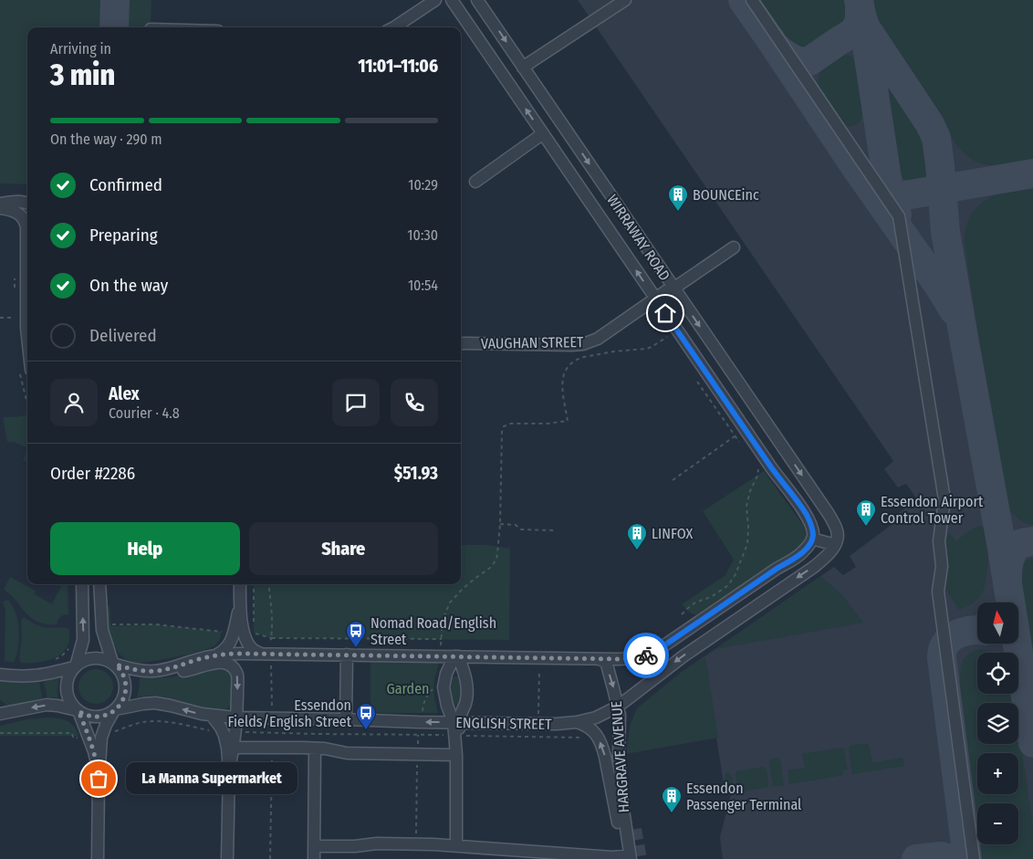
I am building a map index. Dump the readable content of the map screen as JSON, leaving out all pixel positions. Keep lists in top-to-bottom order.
{
  "streets": {
    "street": [
      "WIRRAWAY ROAD",
      "VAUGHAN STREET",
      "ENGLISH STREET",
      "HARGRAVE AVENUE"
    ]
  },
  "crossings": [
    ["WIRRAWAY ROAD", "VAUGHAN STREET"],
    ["WIRRAWAY ROAD", "ENGLISH STREET"],
    ["ENGLISH STREET", "HARGRAVE AVENUE"]
  ],
  "parks": ["Garden"],
  "places": {
    "building": [
      "BOUNCEinc",
      "Essendon Airport Control Tower",
      "LINFOX",
      "Essendon Passenger Terminal"
    ],
    "bus stop": ["Nomad Road/English Street", "Essendon Fields/English Street"],
    "other": ["La Manna Supermarket"]
  },
  "north": "top",
  "page": {
    "heading": ["3 min", "Arriving in", "11:01–11:06"],
    "panel": [
      "Alex",
      "Courier · 4.8",
      "Order #2286",
      "$51.93"
    ],
    "bar": "On the way · 290 m",
    "list": [
      ["Confirmed", "10:29"],
      ["Preparing", "10:30"],
      ["On the way", "10:54"],
      "Delivered"
    ],
    "buttons": ["Help", "Share"],
    "map_buttons": ["+", "−"],
    "bubble": "La Manna Supermarket"
  }
}
